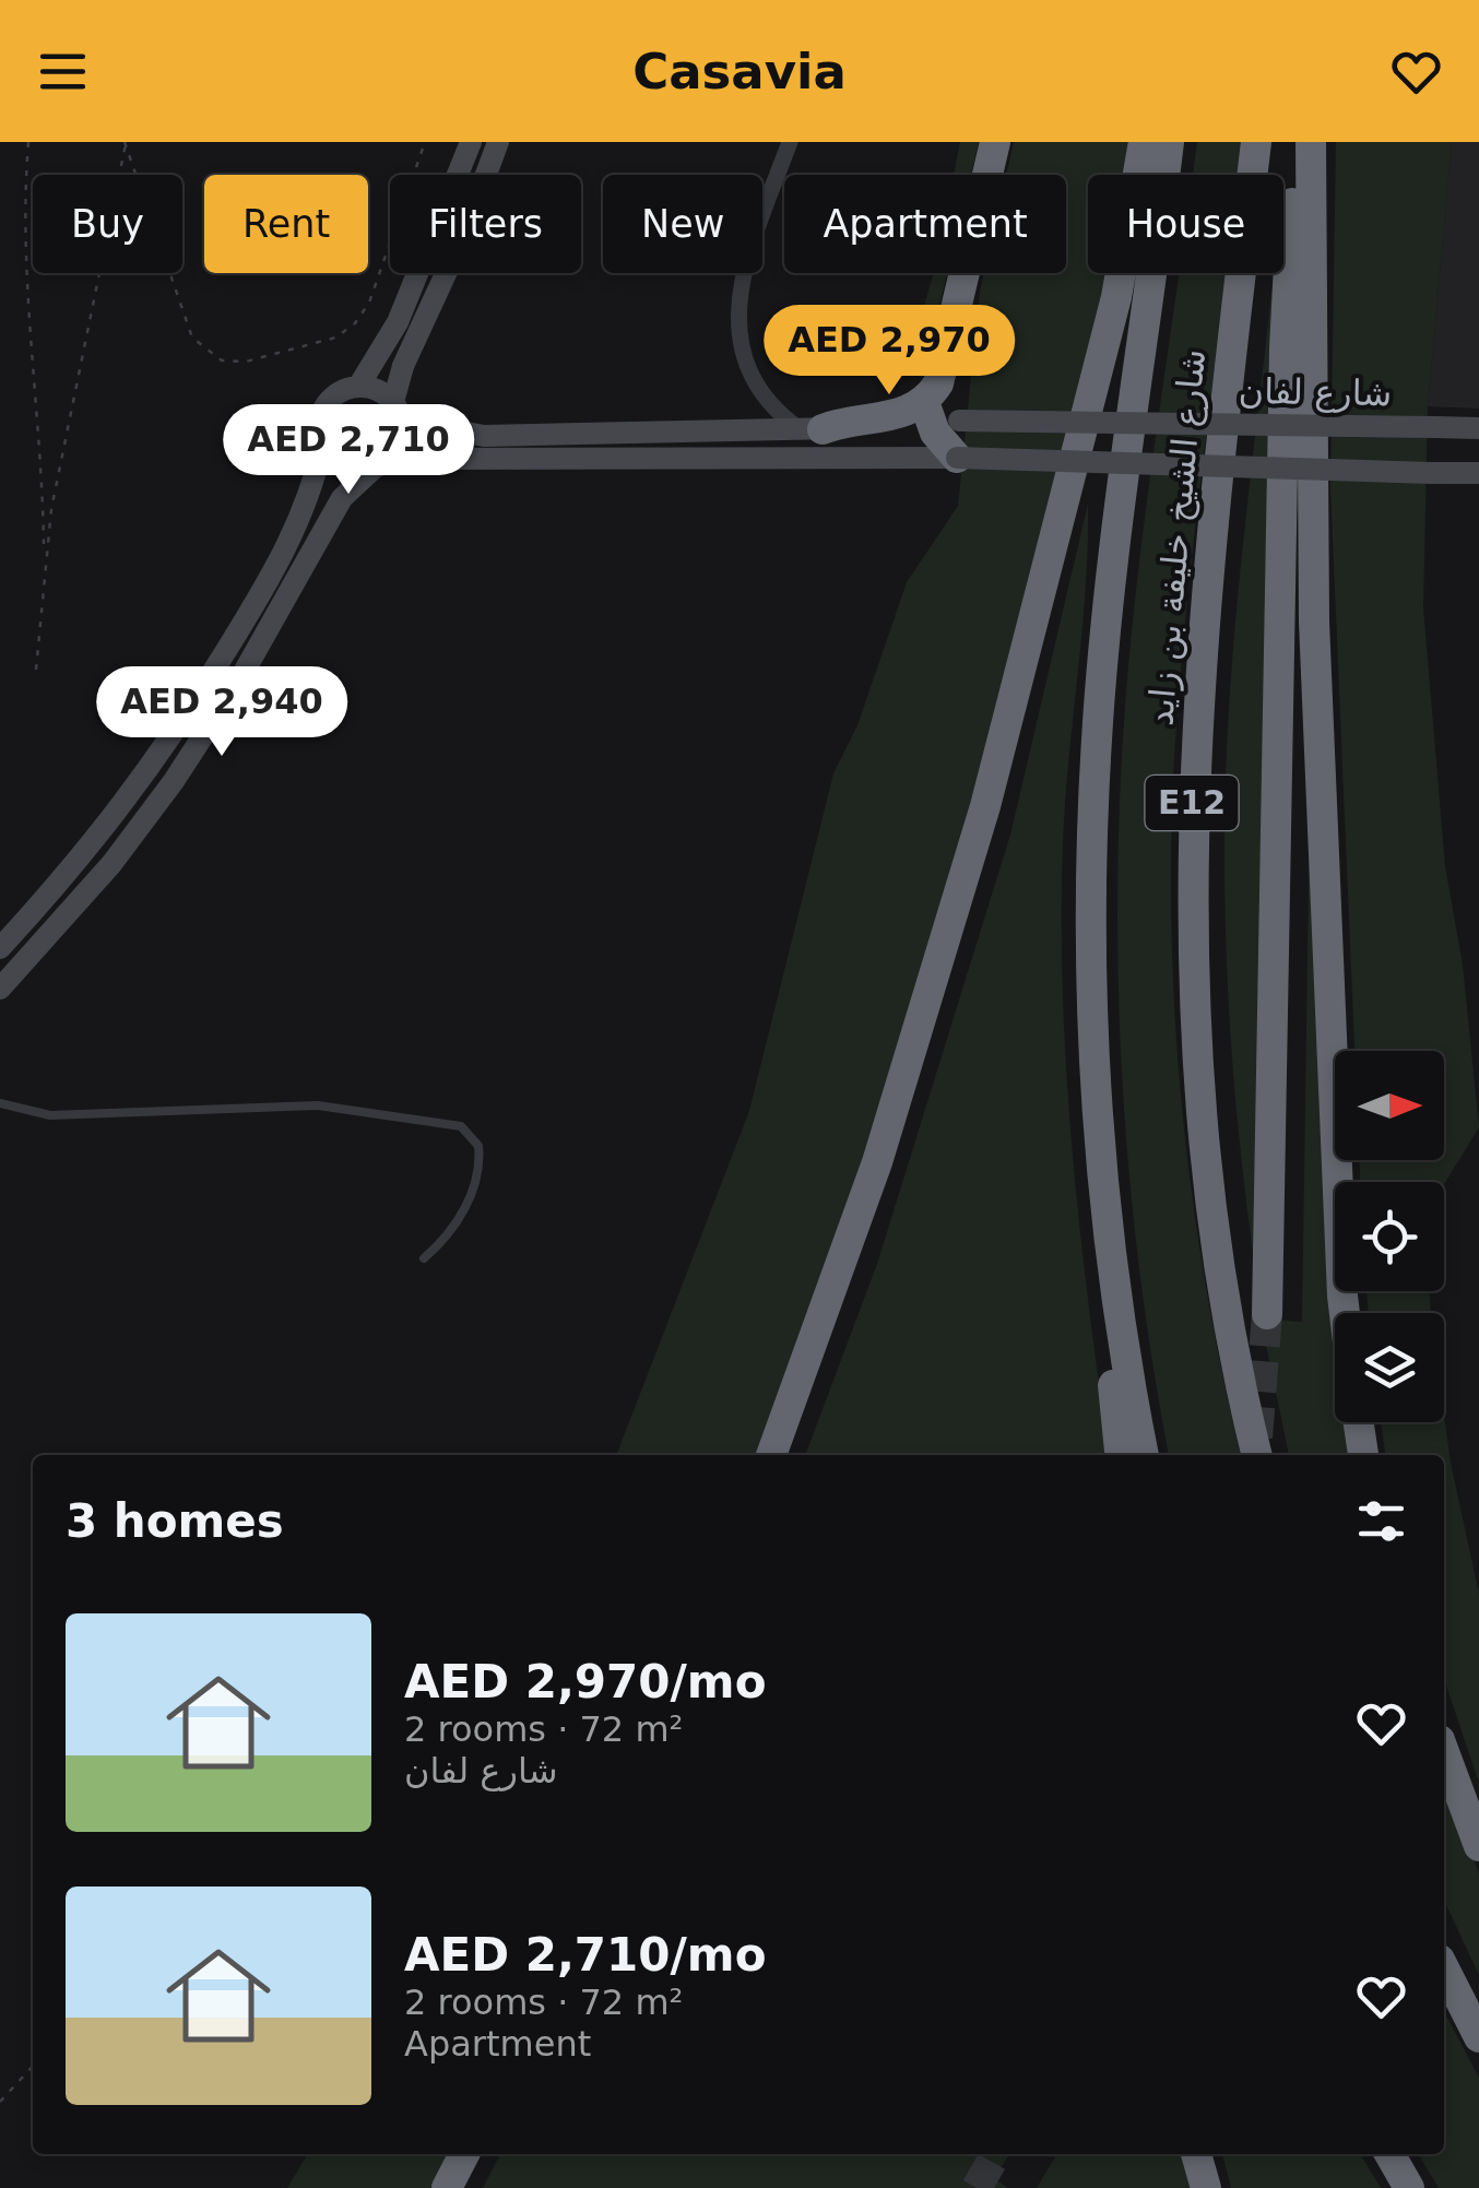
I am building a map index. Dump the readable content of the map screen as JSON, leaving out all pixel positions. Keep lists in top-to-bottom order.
{
  "streets": {
    "highway": ["شارع الشيخ خليفة بن زايد", "E12"],
    "street": ["شارع لفان"]
  },
  "north": "right",
  "page": {
    "header": "Casavia",
    "chip": [
      "Buy",
      "Rent",
      "Filters",
      "New",
      "Apartment",
      "House"
    ],
    "price": ["AED 2,970", "AED 2,710", "AED 2,940"],
    "heading": "3 homes",
    "list": [
      {
        "name": "AED 2,970/mo",
        "note": "2 rooms · 72 m² · شارع لفان"
      },
      {
        "name": "AED 2,710/mo",
        "note": "2 rooms · 72 m² · Apartment"
      }
    ]
  }
}
